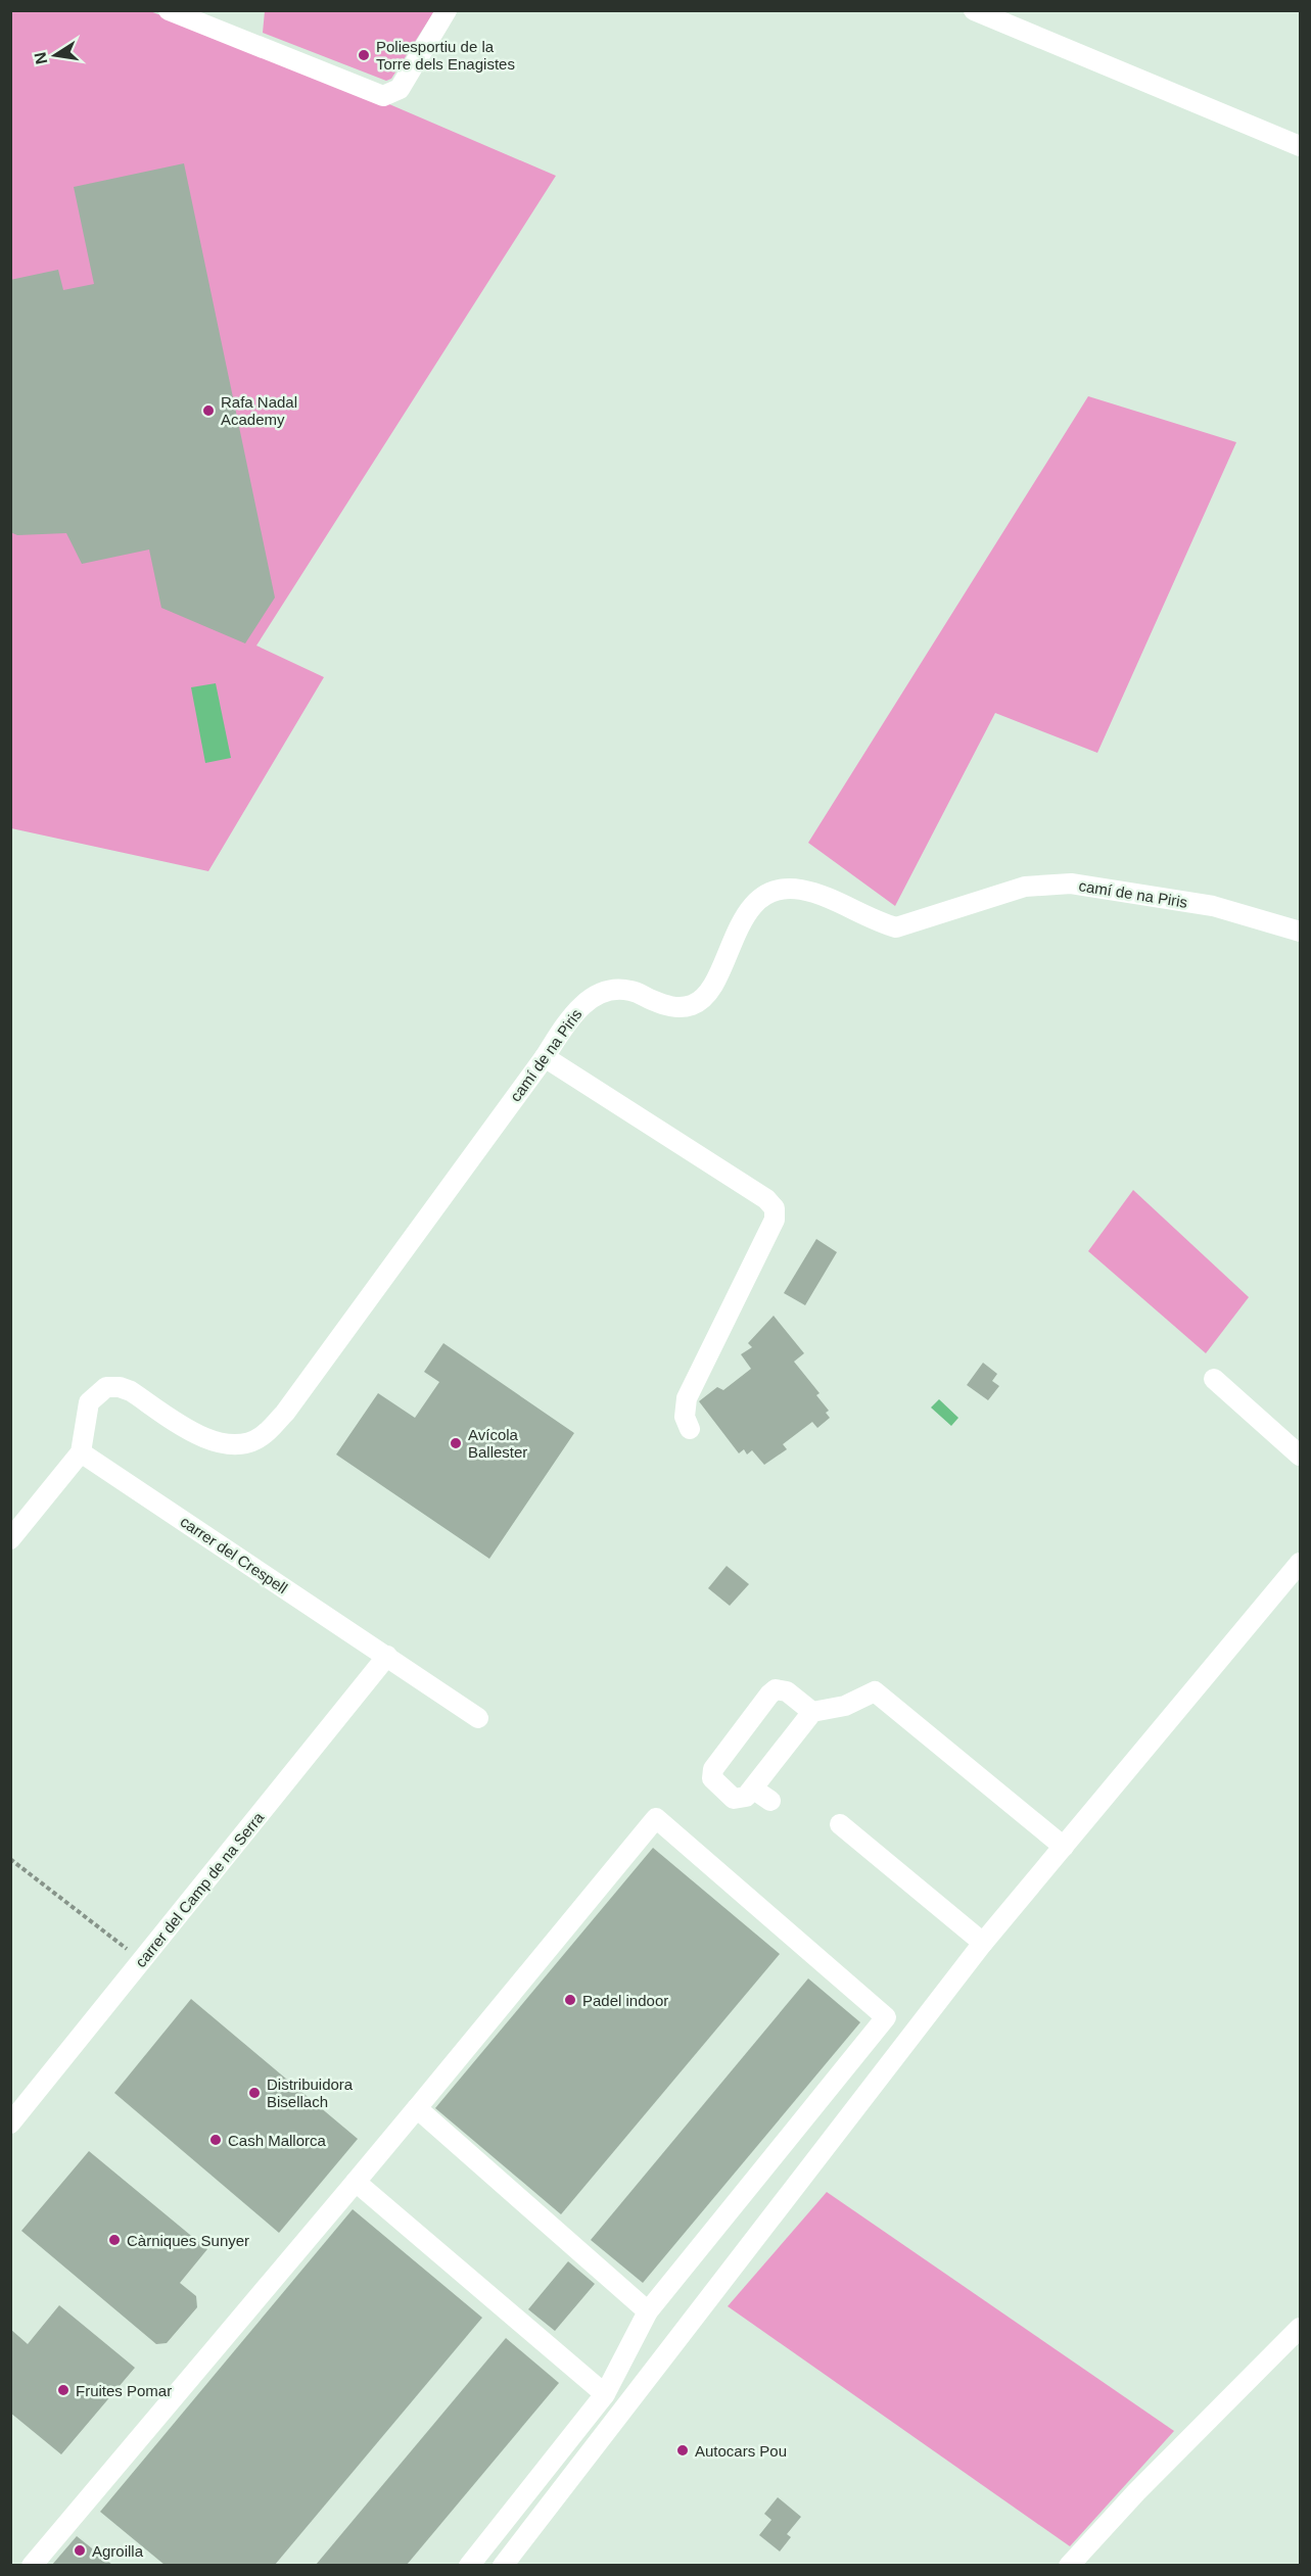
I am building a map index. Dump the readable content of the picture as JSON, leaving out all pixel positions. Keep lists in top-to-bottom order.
{
  "streets": {
    "street": ["camí de na Piris", "carrer del Crespell", "carrer del Camp de na Serra"]
  },
  "crossings": [
    ["camí de na Piris", "carrer del Crespell"],
    ["carrer del Crespell", "carrer del Camp de na Serra"]
  ],
  "places": [
    "Poliesportiu de la Torre dels Enagistes",
    "Rafa Nadal Academy",
    "Avícola Ballester",
    "Padel indoor",
    "Distribuidora Bisellach",
    "Cash Mallorca",
    "Càrniques Sunyer",
    "Fruites Pomar",
    "Autocars Pou",
    "Agroilla"
  ],
  "north": "left"
}
